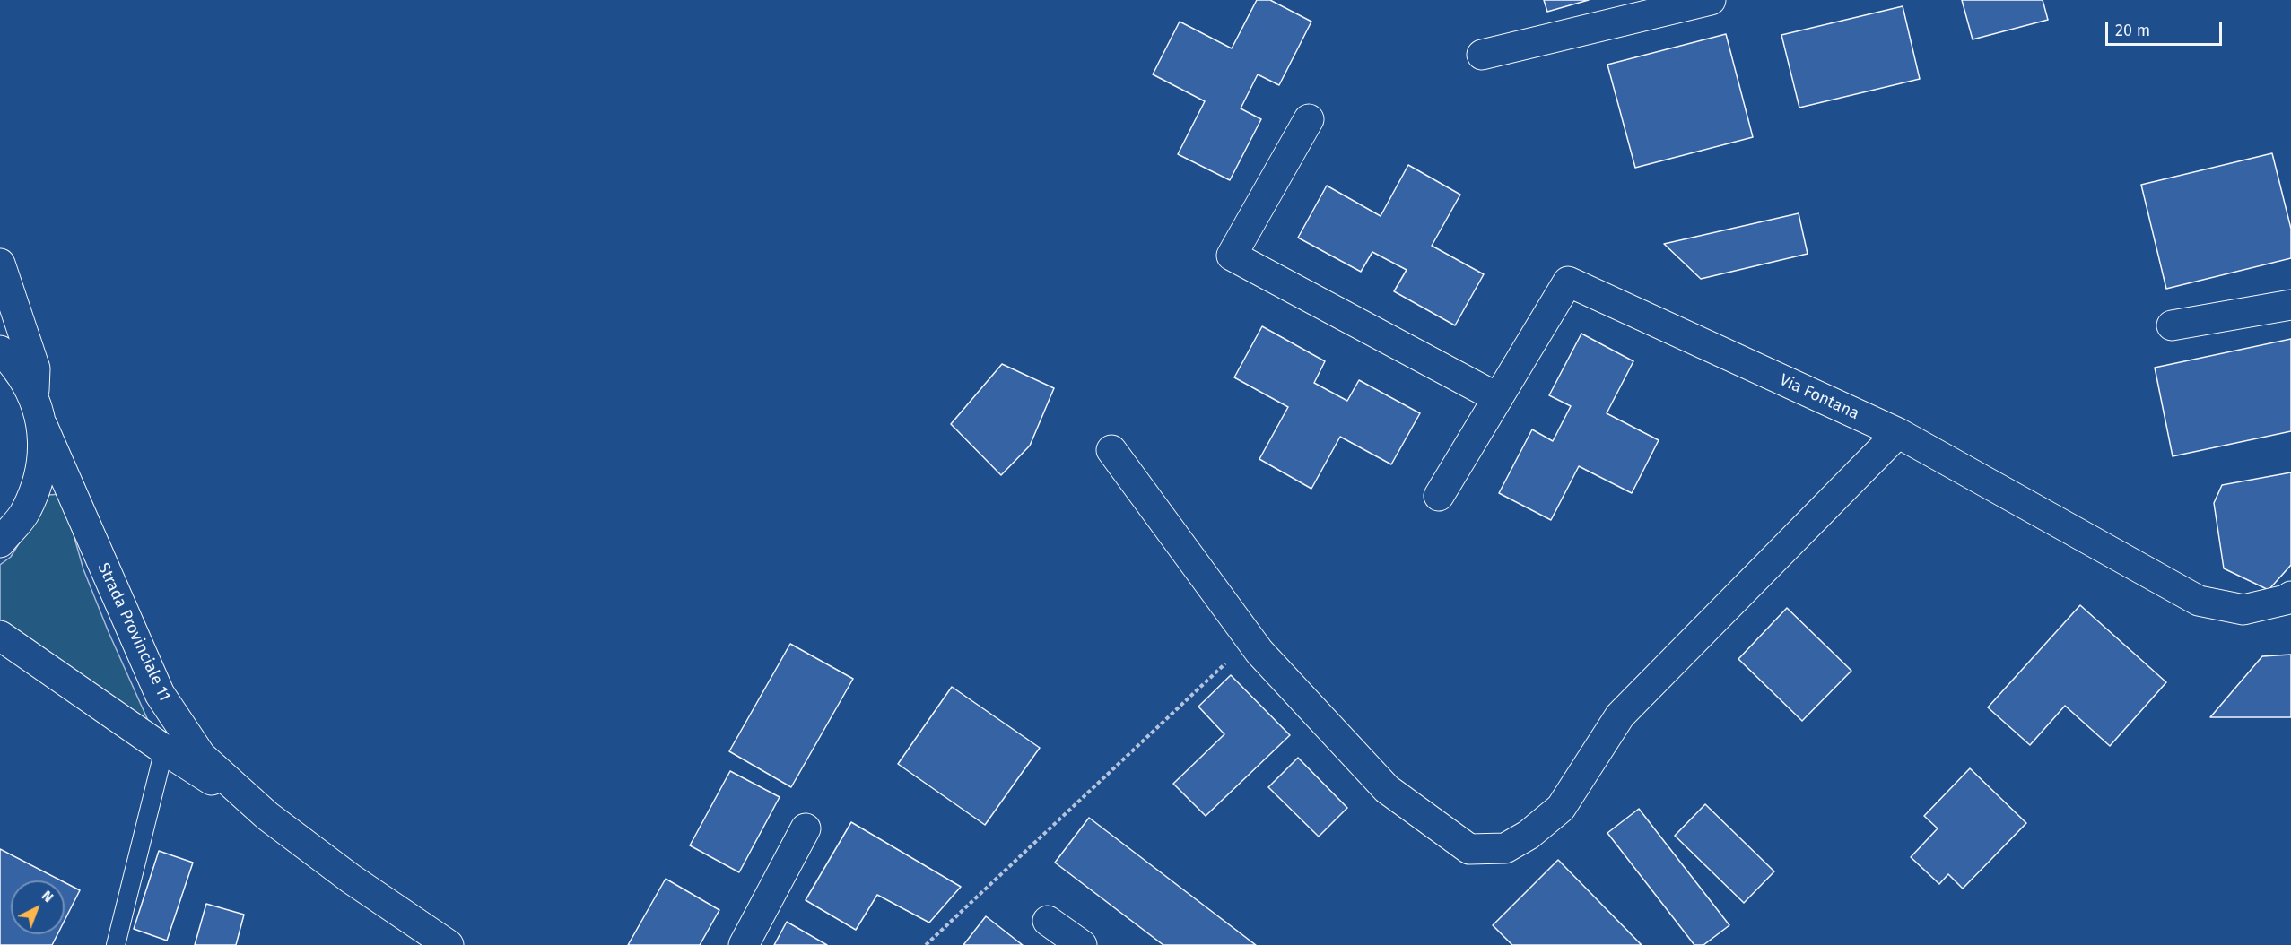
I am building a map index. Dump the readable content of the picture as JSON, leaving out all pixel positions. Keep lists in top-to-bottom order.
{
  "streets": {
    "street": ["Via Fontana", "Strada Provinciale 11"]
  },
  "scale_bar": "20 m",
  "north": "top right"
}
